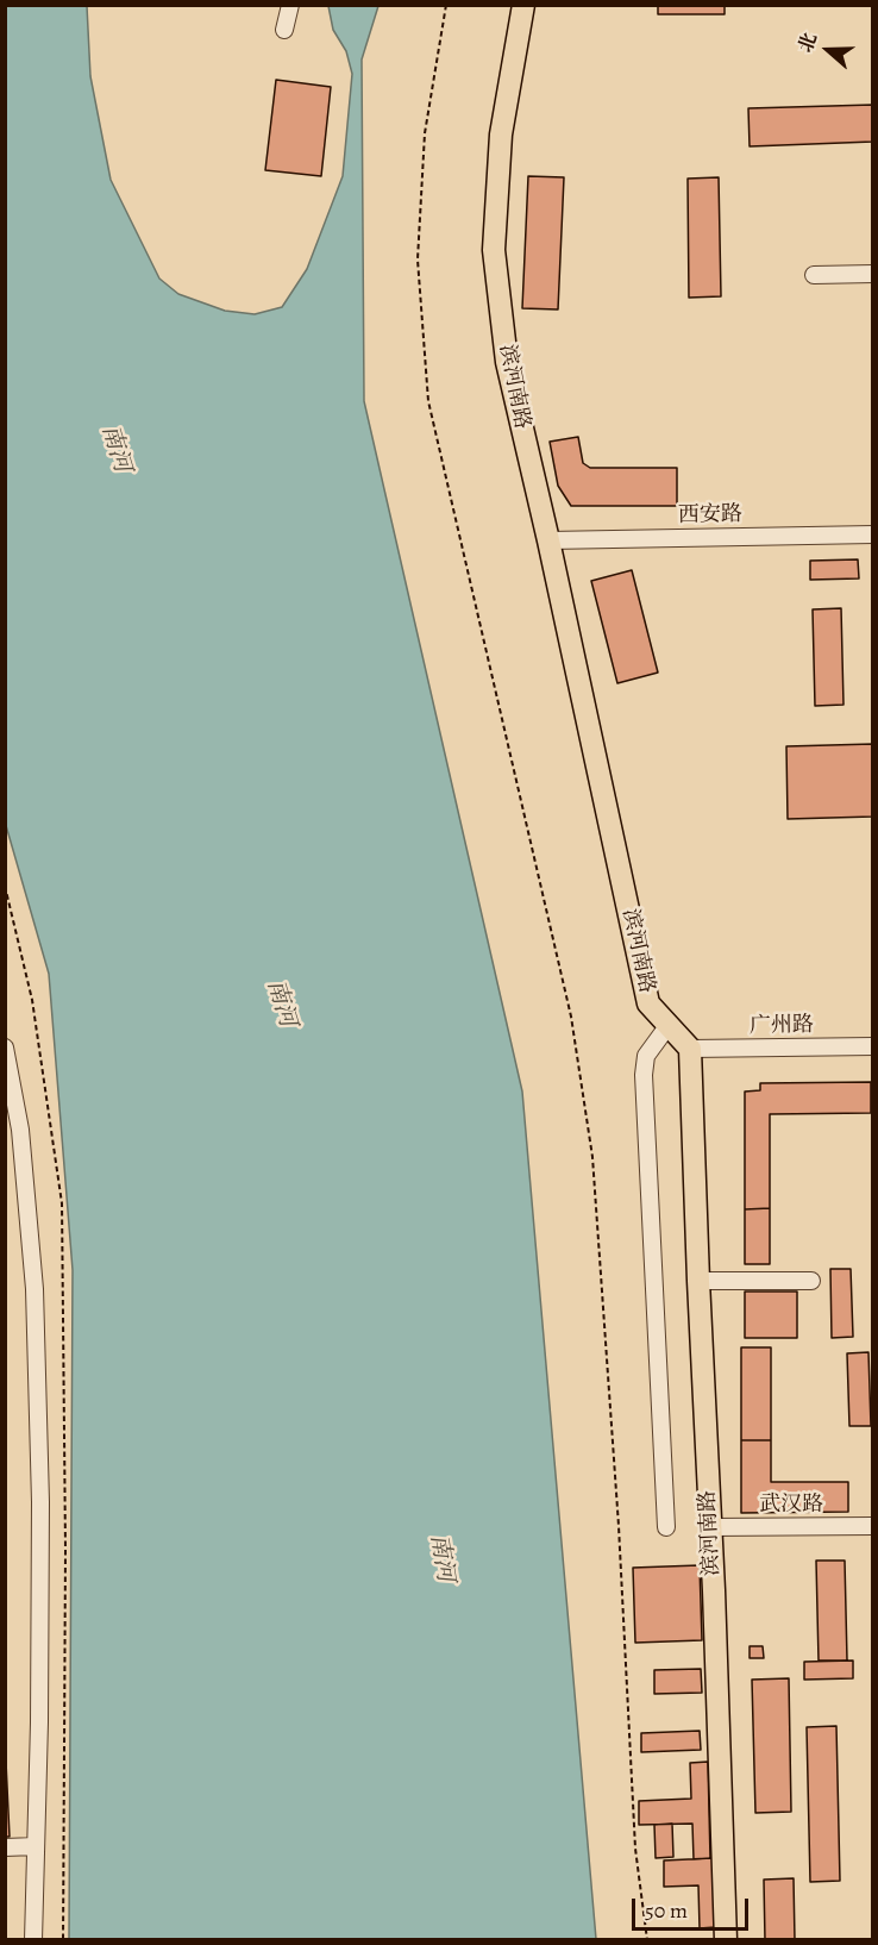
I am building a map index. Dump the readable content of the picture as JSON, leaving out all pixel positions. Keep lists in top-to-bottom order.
{
  "streets": {
    "main road": ["滨河南路"],
    "street": ["西安路", "广州路", "武汉路"]
  },
  "crossings": [
    ["滨河南路", "西安路"],
    ["滨河南路", "广州路"],
    ["滨河南路", "武汉路"]
  ],
  "water": ["南河"],
  "scale_bar": "50 m",
  "north": "left"
}
